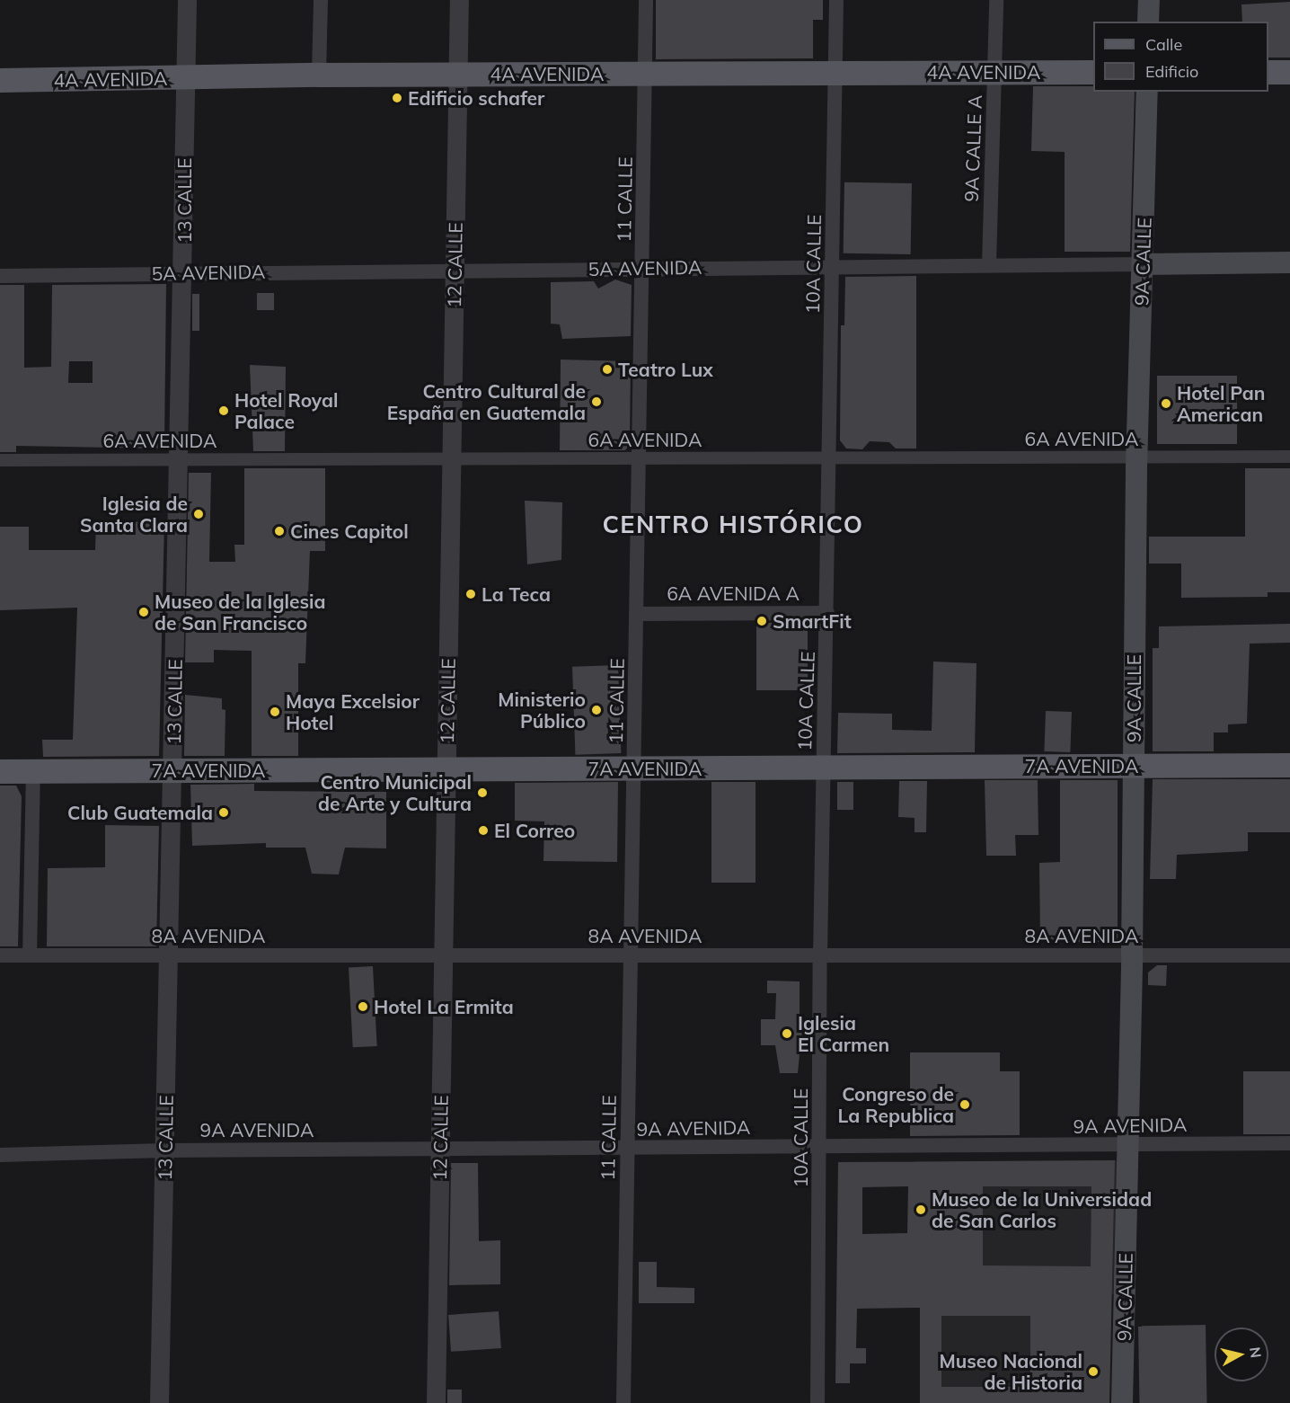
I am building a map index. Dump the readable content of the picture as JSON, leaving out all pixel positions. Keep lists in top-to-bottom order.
{
  "streets": {
    "main road": [
      "4A AVENIDA",
      "9A CALLE",
      "5A AVENIDA",
      "7A AVENIDA"
    ],
    "street": [
      "9A CALLE A",
      "11 CALLE",
      "13 CALLE",
      "10A CALLE",
      "12 CALLE",
      "6A AVENIDA",
      "6A AVENIDA A",
      "8A AVENIDA",
      "9A AVENIDA"
    ]
  },
  "crossings": [
    ["4A AVENIDA", "9A CALLE A"],
    ["4A AVENIDA", "11 CALLE"],
    ["4A AVENIDA", "13 CALLE"],
    ["4A AVENIDA", "10A CALLE"],
    ["4A AVENIDA", "12 CALLE"],
    ["9A CALLE A", "5A AVENIDA"],
    ["11 CALLE", "5A AVENIDA"],
    ["11 CALLE", "6A AVENIDA"],
    ["11 CALLE", "6A AVENIDA A"],
    ["11 CALLE", "7A AVENIDA"],
    ["11 CALLE", "8A AVENIDA"],
    ["11 CALLE", "9A AVENIDA"],
    ["13 CALLE", "5A AVENIDA"],
    ["13 CALLE", "6A AVENIDA"],
    ["13 CALLE", "7A AVENIDA"],
    ["13 CALLE", "8A AVENIDA"],
    ["13 CALLE", "9A AVENIDA"],
    ["9A CALLE", "5A AVENIDA"],
    ["9A CALLE", "6A AVENIDA"],
    ["9A CALLE", "7A AVENIDA"],
    ["9A CALLE", "8A AVENIDA"],
    ["9A CALLE", "9A AVENIDA"],
    ["10A CALLE", "5A AVENIDA"],
    ["10A CALLE", "6A AVENIDA"],
    ["10A CALLE", "6A AVENIDA A"],
    ["10A CALLE", "7A AVENIDA"],
    ["10A CALLE", "8A AVENIDA"],
    ["10A CALLE", "9A AVENIDA"],
    ["12 CALLE", "5A AVENIDA"],
    ["12 CALLE", "6A AVENIDA"],
    ["12 CALLE", "7A AVENIDA"],
    ["12 CALLE", "8A AVENIDA"],
    ["12 CALLE", "9A AVENIDA"]
  ],
  "districts": ["CENTRO HISTÓRICO"],
  "places": [
    "Edificio schafer",
    "Teatro Lux",
    "Centro Cultural de España en Guatemala",
    "Hotel Pan American",
    "Hotel Royal Palace",
    "Iglesia de Santa Clara",
    "Cines Capitol",
    "La Teca",
    "Museo de la Iglesia de San Francisco",
    "SmartFit",
    "Ministerio Público",
    "Maya Excelsior Hotel",
    "Centro Municipal de Arte y Cultura",
    "Club Guatemala",
    "El Correo",
    "Hotel La Ermita",
    "Iglesia El Carmen",
    "Congreso de La Republica",
    "Museo de la Universidad de San Carlos",
    "Museo Nacional de Historia"
  ],
  "legend": ["Calle", "Edificio"],
  "north": "right"
}
